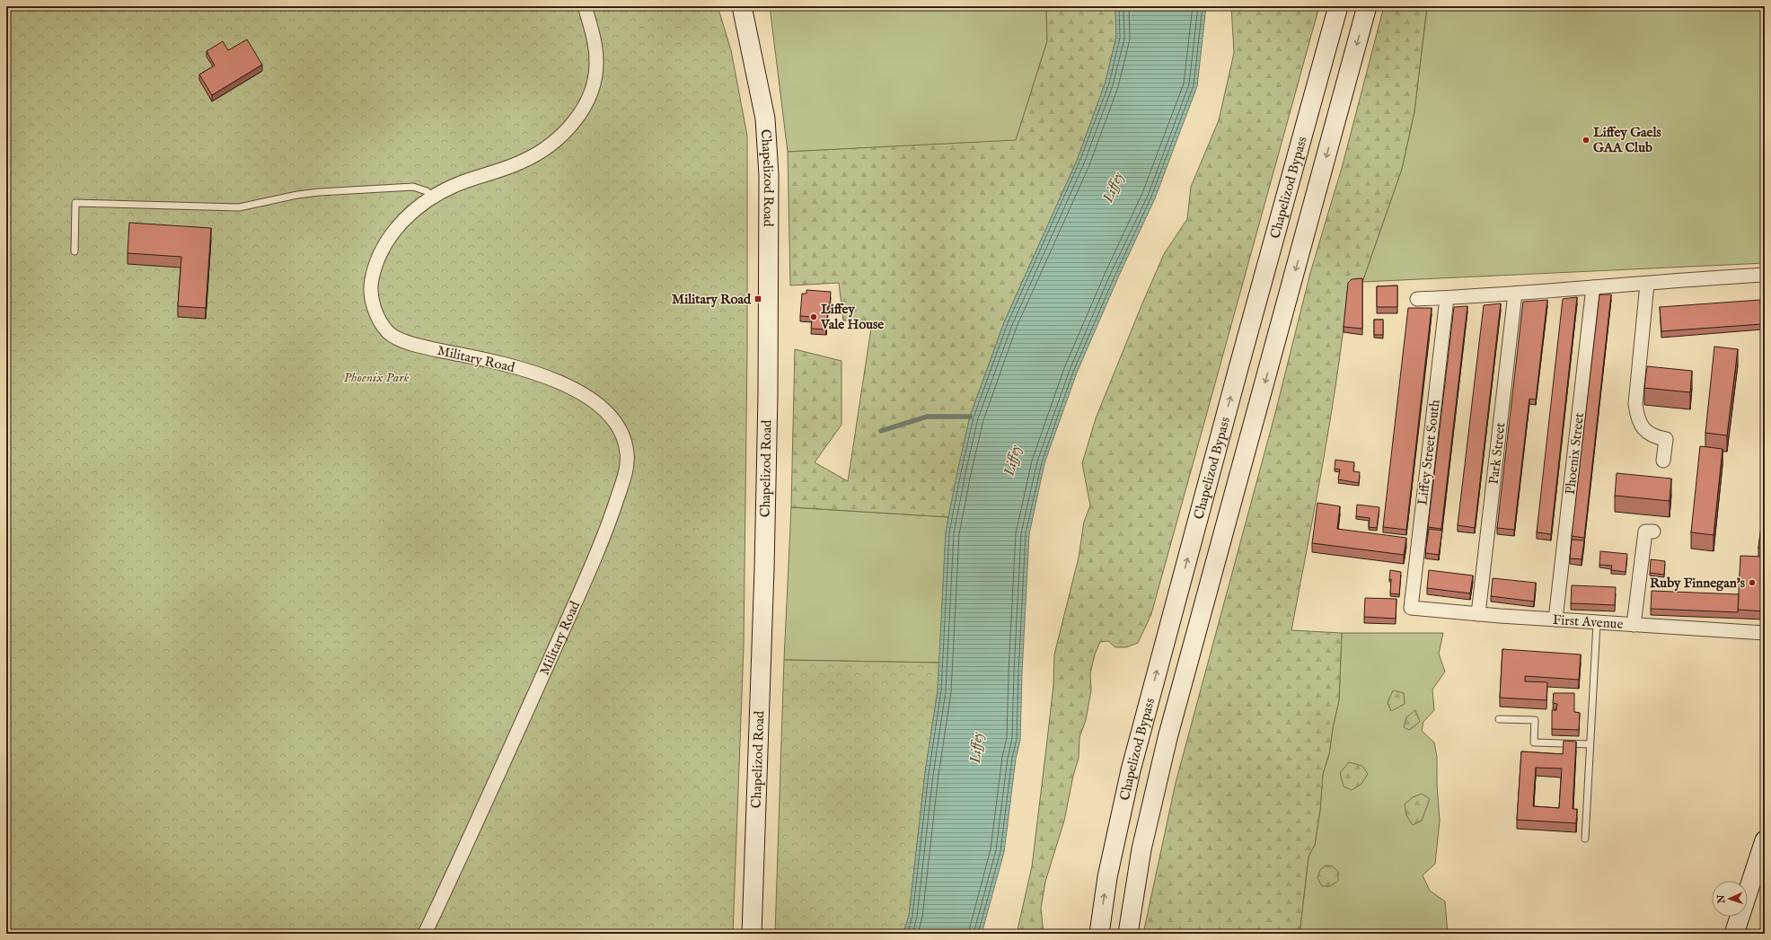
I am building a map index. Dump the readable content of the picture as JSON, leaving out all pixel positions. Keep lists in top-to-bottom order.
{
  "streets": {
    "main road": ["Chapelizod Road", "Chapelizod Bypass"],
    "street": [
      "Military Road",
      "Liffey Street South",
      "Park Street",
      "Phoenix Street",
      "First Avenue"
    ]
  },
  "crossings": [
    ["Liffey Street South", "First Avenue"],
    ["Park Street", "First Avenue"],
    ["Phoenix Street", "First Avenue"]
  ],
  "water": ["Liffey"],
  "parks": ["Phoenix Park"],
  "places": {
    "other": ["Liffey Gaels GAA Club", "Liffey Vale House", "Ruby Finnegan's"],
    "transit": ["Military Road"]
  },
  "north": "left"
}
